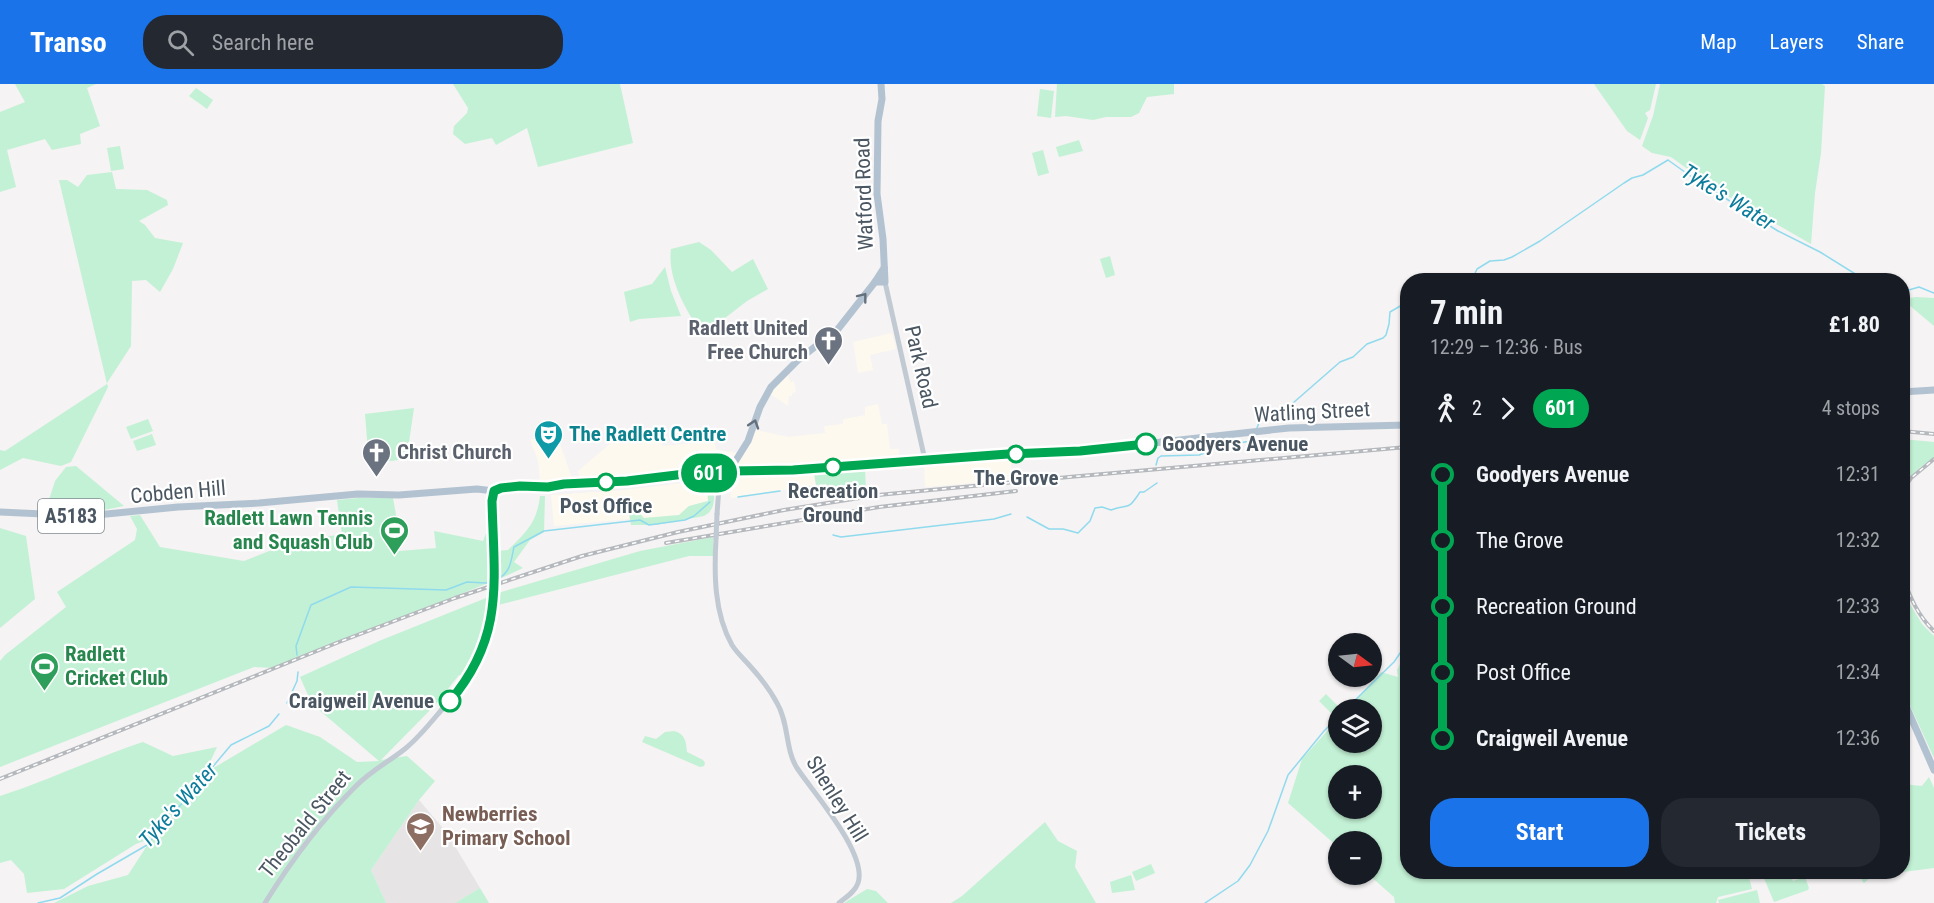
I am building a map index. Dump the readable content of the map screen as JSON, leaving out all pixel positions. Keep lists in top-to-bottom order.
{
  "streets": {
    "main road": [
      "Watford Road",
      "Watling Street",
      "Cobden Hill",
      "A5183"
    ],
    "street": ["Park Road", "Shenley Hill", "Theobald Street"]
  },
  "crossings": [
    ["Watford Road", "Park Road"],
    ["Watford Road", "Watling Street"],
    ["Park Road", "Watling Street"],
    ["Watling Street", "Cobden Hill"],
    ["Watling Street", "Shenley Hill"],
    ["Watling Street", "Theobald Street"]
  ],
  "one_way": ["Watford Road"],
  "water": ["Tyke's Water"],
  "places": {
    "church": ["Radlett United Free Church", "Christ Church"],
    "other": [
      "Goodyers Avenue",
      "The Grove",
      "Recreation Ground",
      "Post Office",
      "Craigweil Avenue"
    ],
    "theatre": ["The Radlett Centre"],
    "sports": ["Radlett Lawn Tennis and Squash Club", "Radlett Cricket Club"],
    "school or university": ["Newberries Primary School"]
  },
  "lines": ["bus line 601"],
  "north": "right",
  "page": {
    "header": "Transo",
    "search": "Search here",
    "nav": ["Map", "Layers", "Share"],
    "on_map": "601",
    "heading": ["7 min", "12:29 – 12:36 · Bus", "£1.80"],
    "legs": ["2", "601", "4 stops"],
    "list": [
      {
        "name": "Goodyers Avenue",
        "value": "12:31"
      },
      {
        "name": "The Grove",
        "value": "12:32"
      },
      {
        "name": "Recreation Ground",
        "value": "12:33"
      },
      {
        "name": "Post Office",
        "value": "12:34"
      },
      {
        "name": "Craigweil Avenue",
        "value": "12:36"
      }
    ],
    "map_buttons": ["+", "−"],
    "buttons": ["Start", "Tickets"]
  }
}
